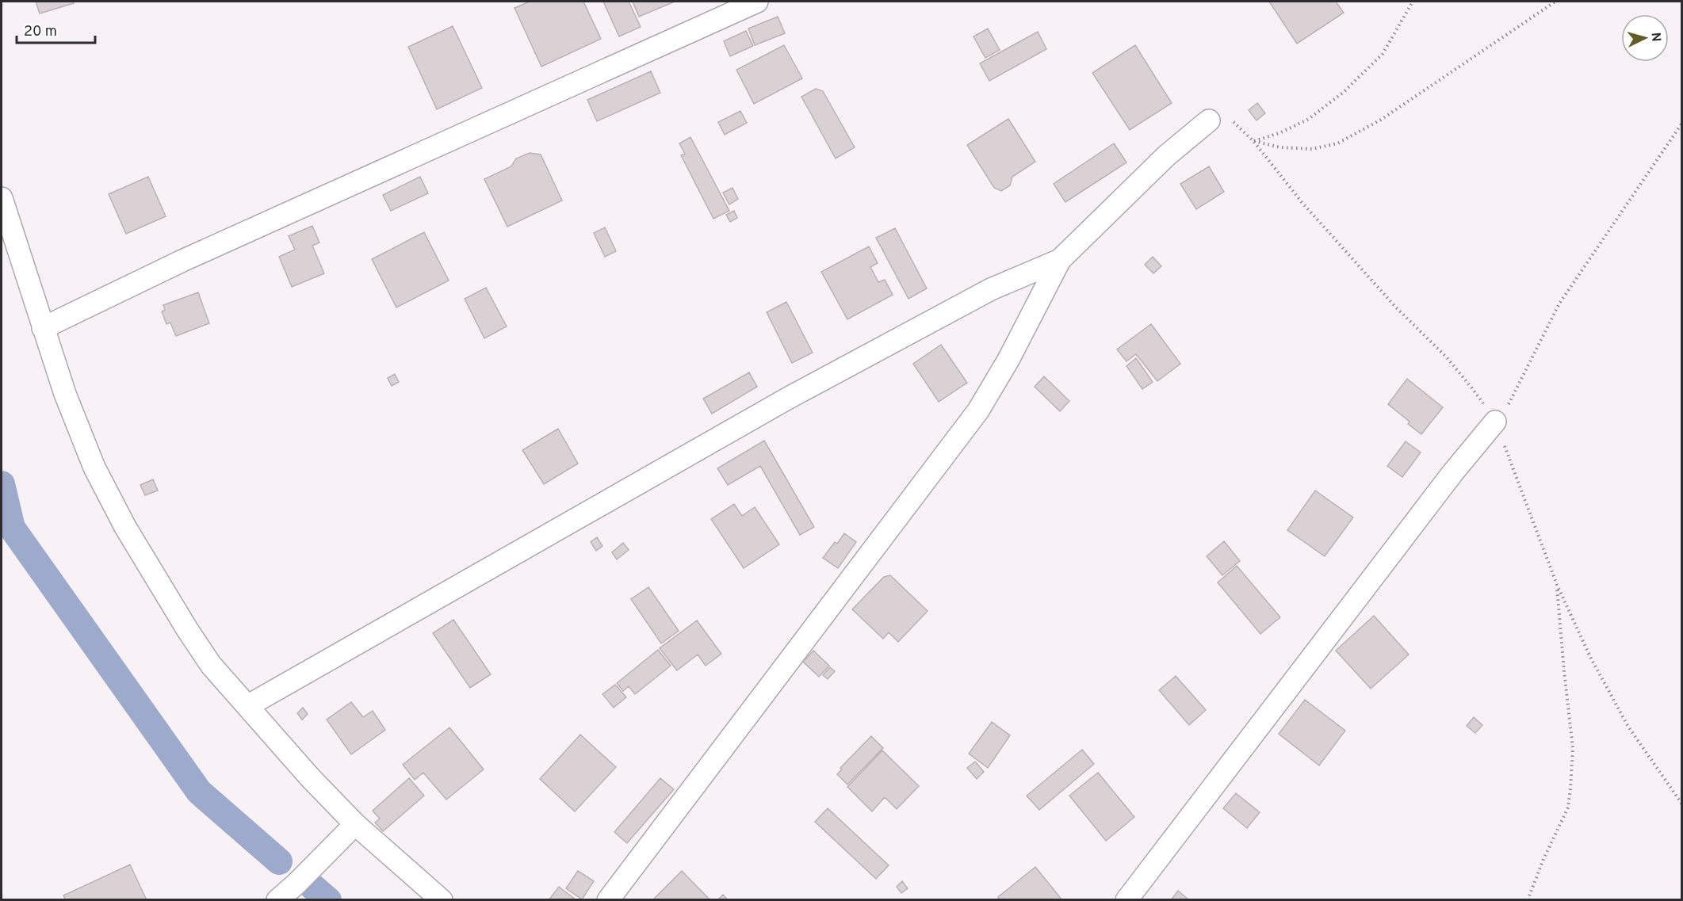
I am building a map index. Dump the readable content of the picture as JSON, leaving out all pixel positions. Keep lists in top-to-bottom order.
{
  "scale_bar": "20 m",
  "north": "right"
}
